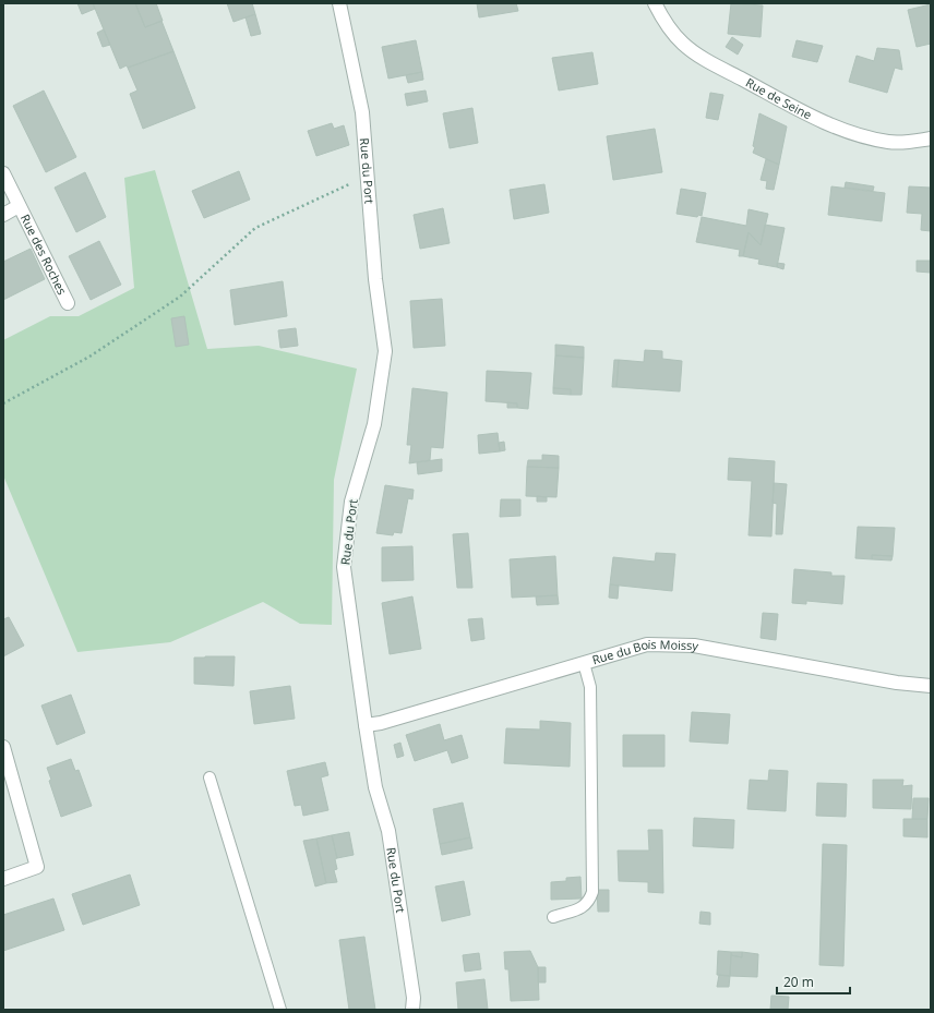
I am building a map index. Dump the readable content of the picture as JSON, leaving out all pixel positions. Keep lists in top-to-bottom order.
{
  "streets": {
    "street": [
      "Rue de Seine",
      "Rue du Port",
      "Rue des Roches",
      "Rue du Bois Moissy"
    ]
  },
  "crossings": [
    ["Rue du Port", "Rue du Bois Moissy"]
  ],
  "scale_bar": "20 m"
}
